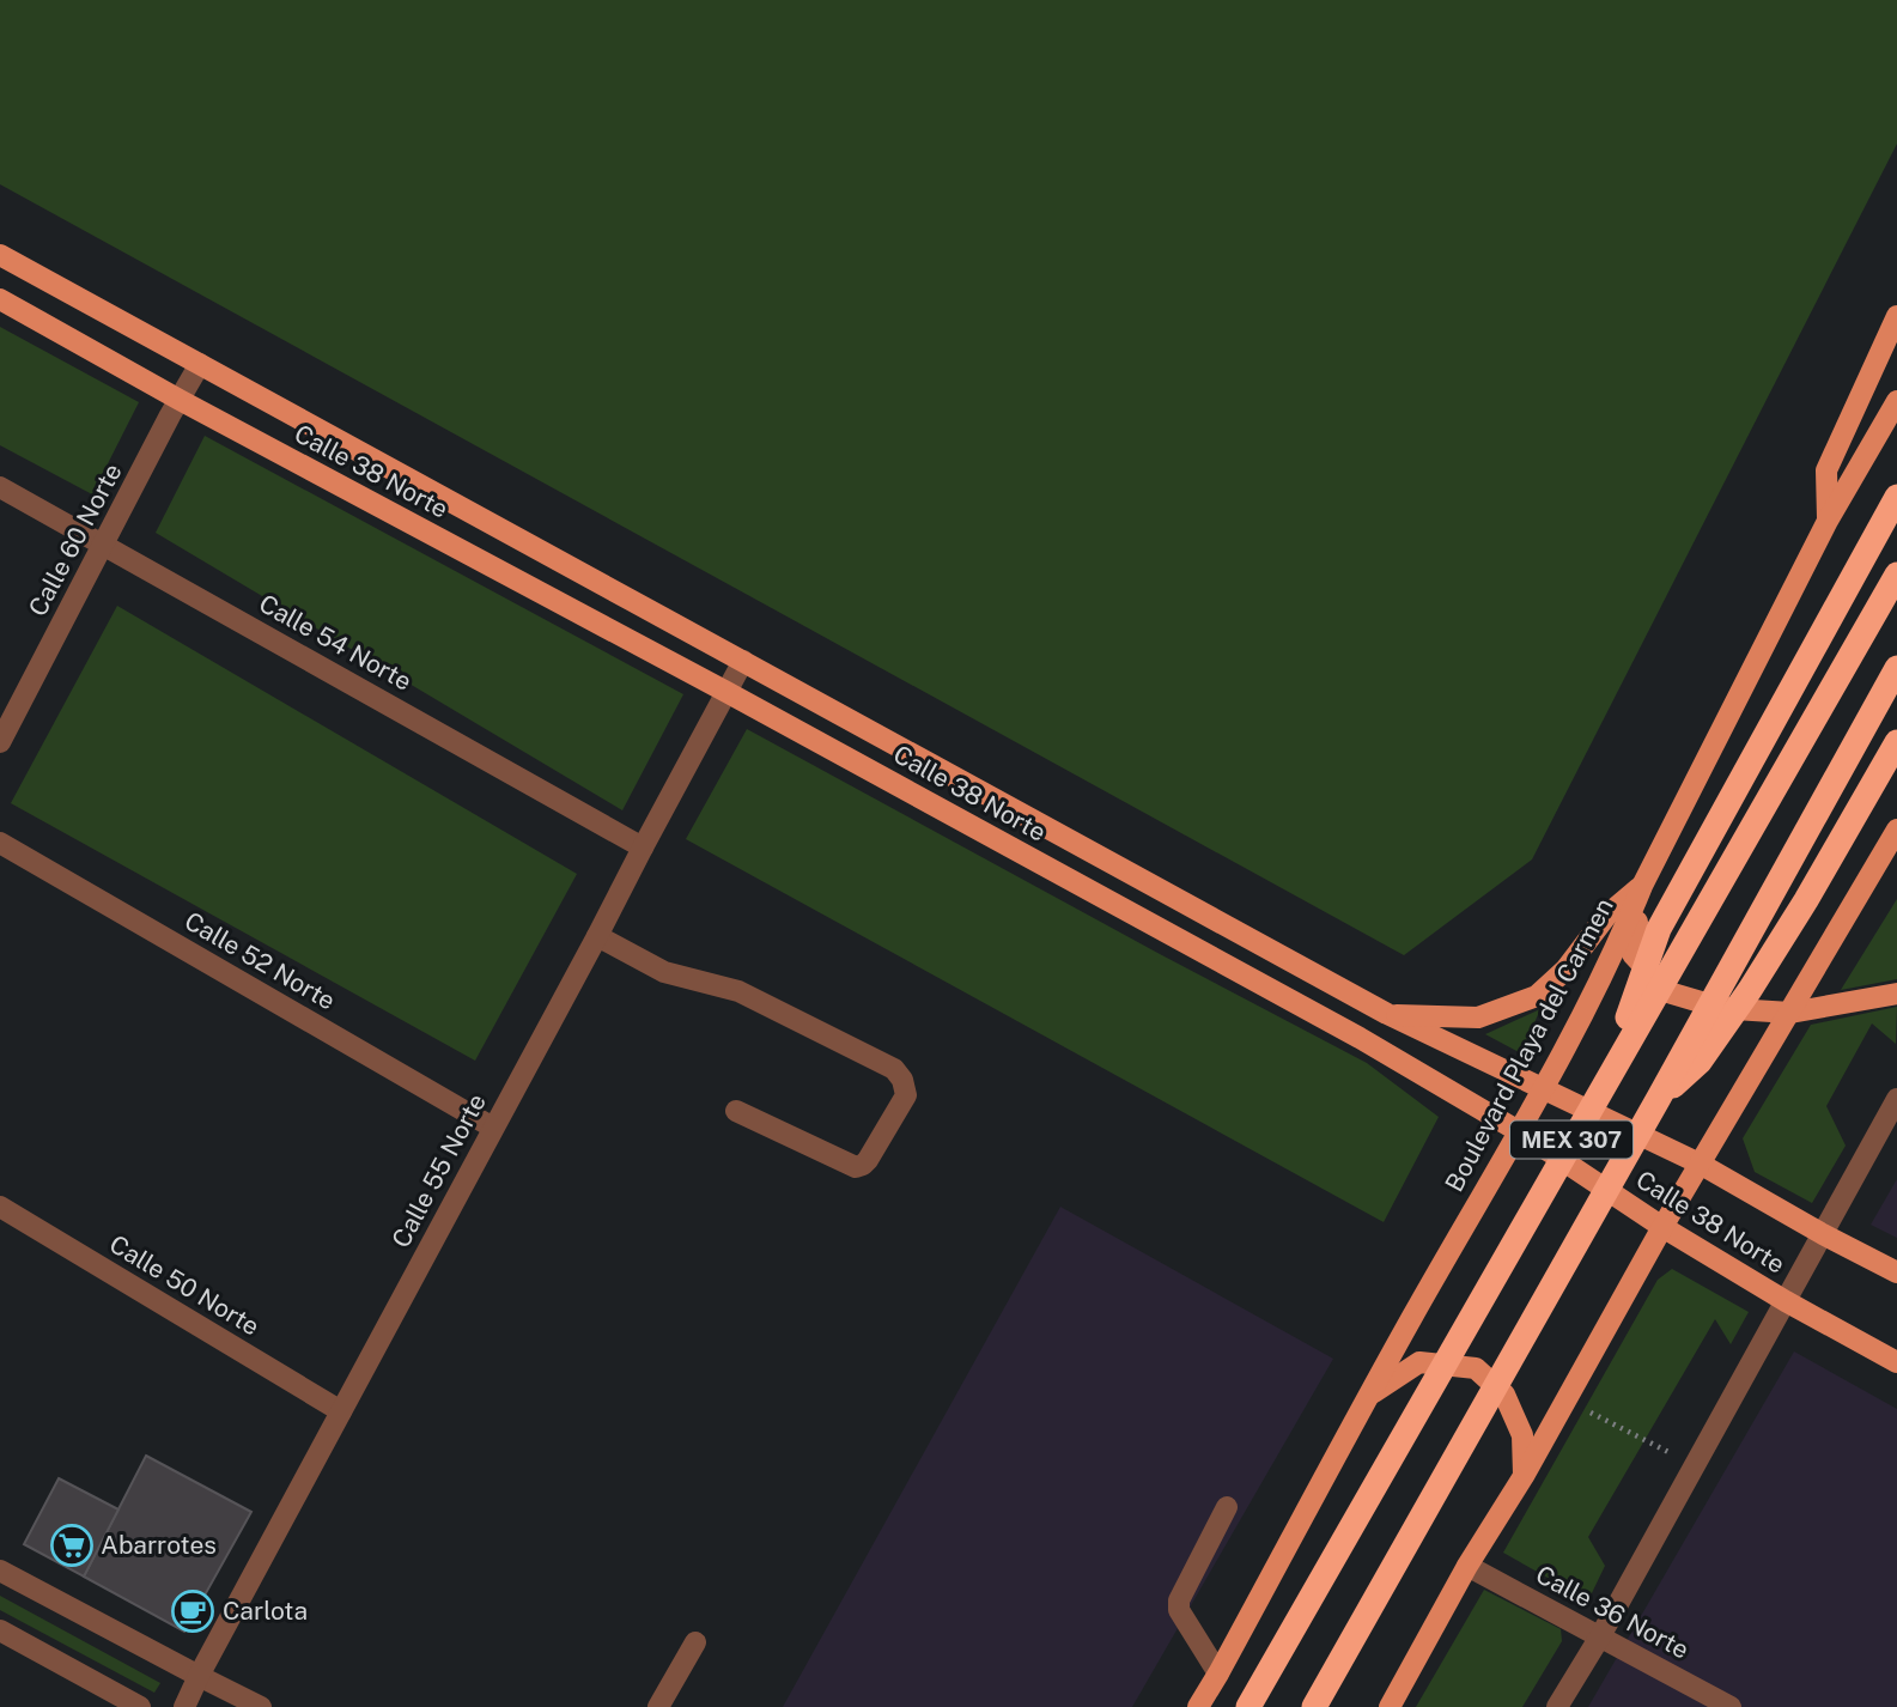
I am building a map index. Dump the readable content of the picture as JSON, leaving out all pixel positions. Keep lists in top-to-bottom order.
{
  "streets": {
    "highway": ["MEX 307"],
    "main road": ["Calle 38 Norte", "Boulevard Playa del Carmen"],
    "street": [
      "Calle 60 Norte",
      "Calle 54 Norte",
      "Calle 52 Norte",
      "Calle 55 Norte",
      "Calle 50 Norte",
      "Calle 36 Norte"
    ]
  },
  "crossings": [
    ["Calle 38 Norte", "Calle 60 Norte"],
    ["Calle 38 Norte", "Boulevard Playa del Carmen"],
    ["Calle 38 Norte", "Calle 55 Norte"],
    ["Calle 60 Norte", "Calle 54 Norte"],
    ["Calle 54 Norte", "Calle 55 Norte"],
    ["Calle 52 Norte", "Calle 55 Norte"],
    ["Calle 55 Norte", "Calle 50 Norte"]
  ],
  "places": {
    "supermarket": ["Abarrotes"],
    "cafe": ["Carlota"]
  }
}
